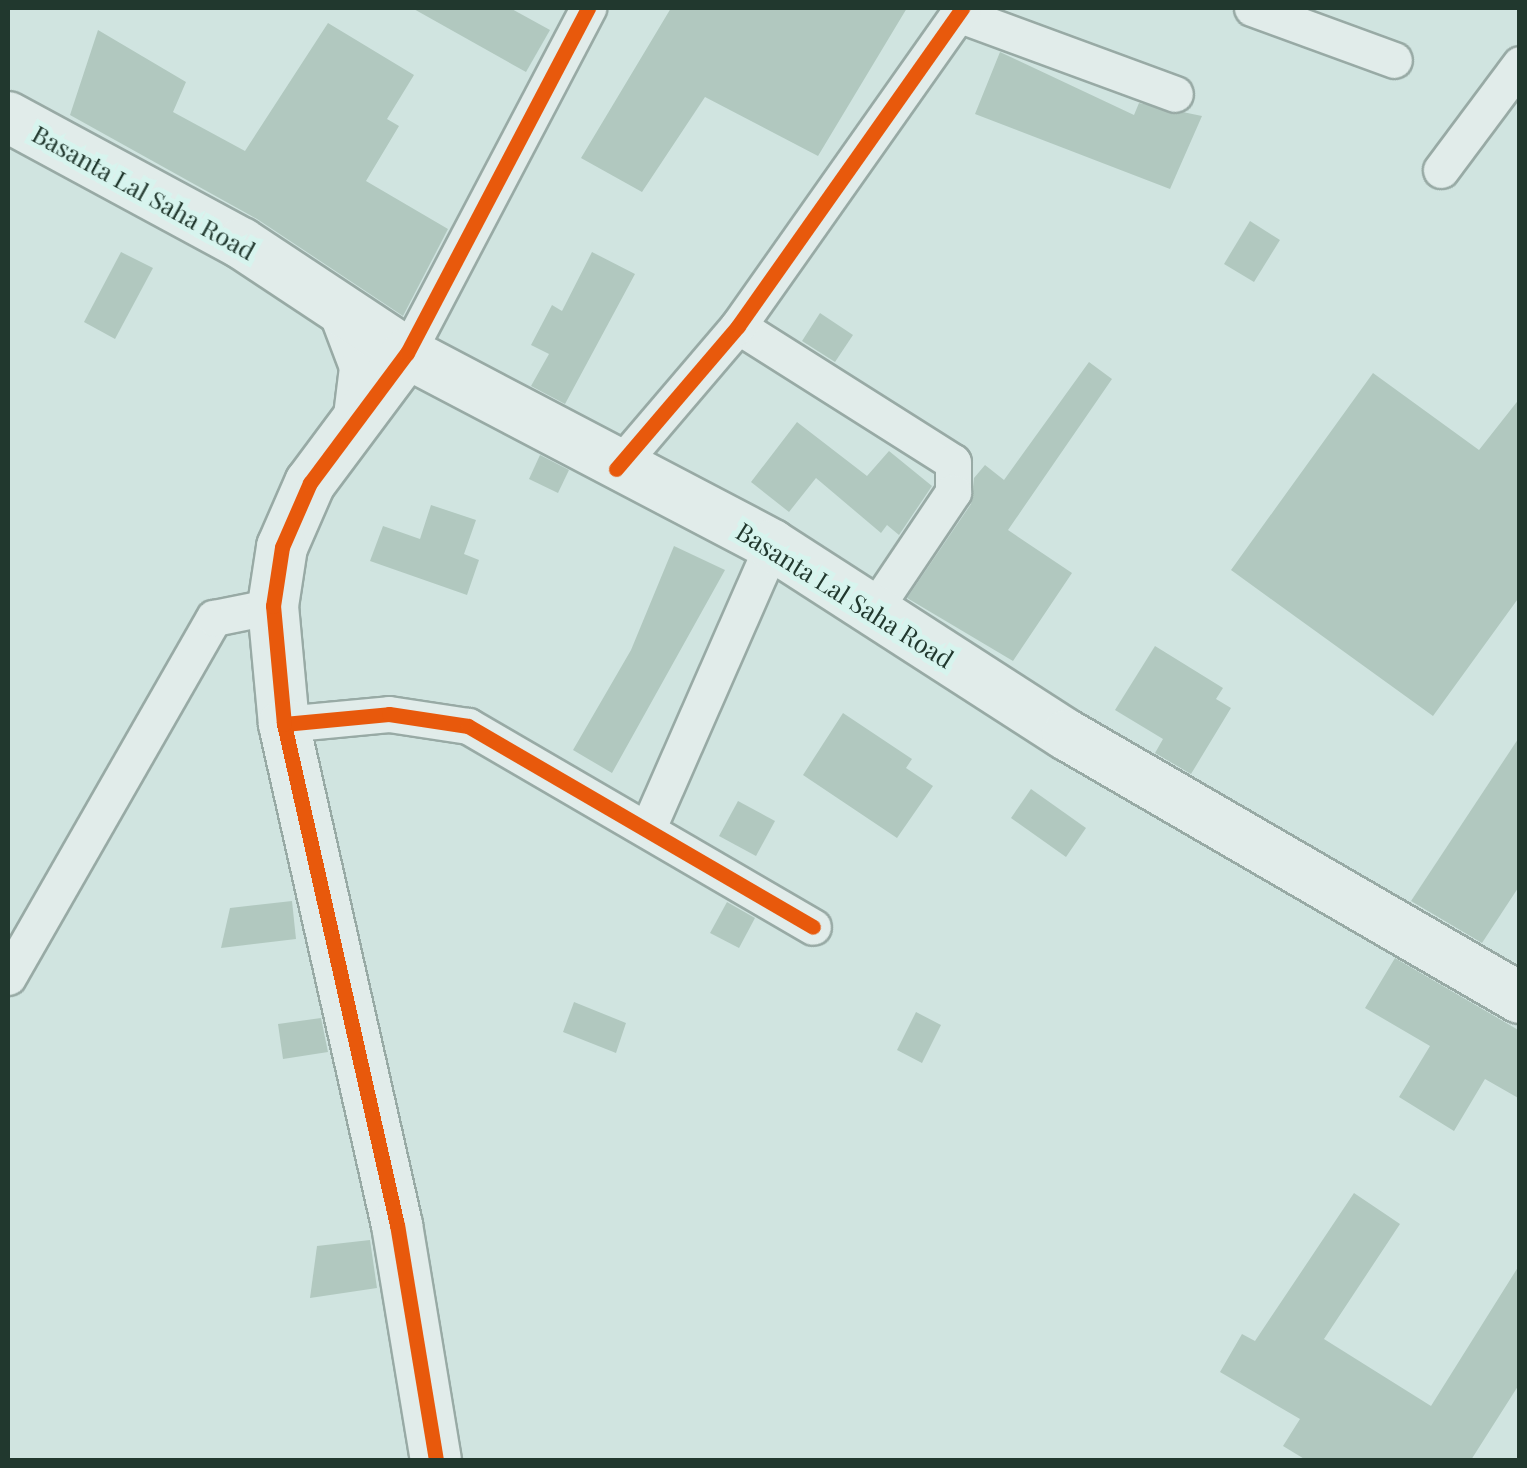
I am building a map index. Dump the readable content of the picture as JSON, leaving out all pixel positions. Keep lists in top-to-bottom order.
{
  "streets": {
    "main road": ["Basanta Lal Saha Road"]
  }
}
